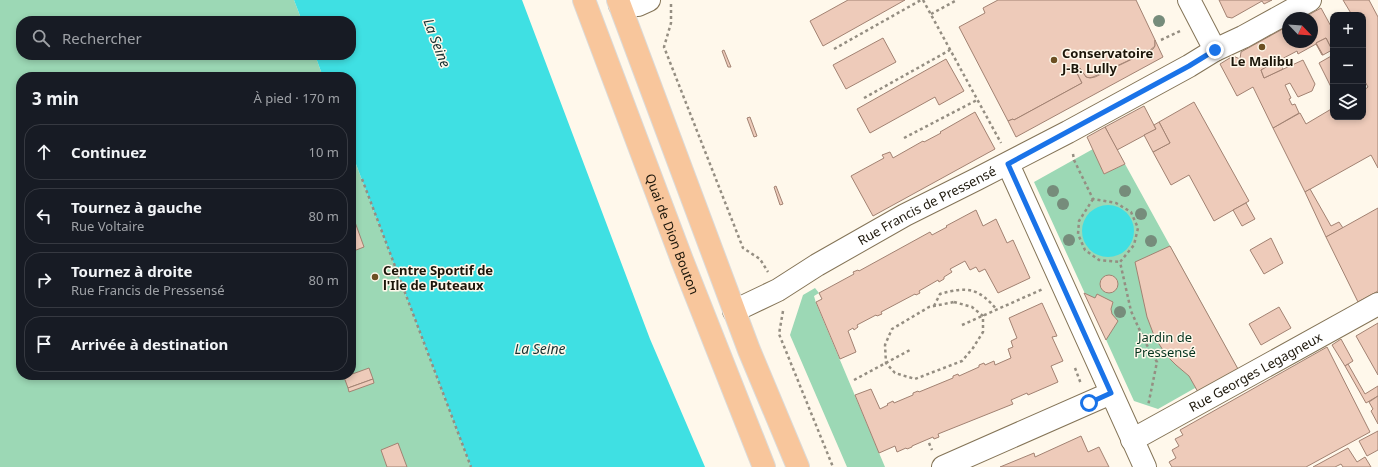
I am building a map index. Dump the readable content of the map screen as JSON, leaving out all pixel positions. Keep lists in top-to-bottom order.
{
  "streets": {
    "main road": ["Quai de Dion Bouton"],
    "street": ["Rue Francis de Pressensé", "Rue Georges Legagneux"]
  },
  "water": ["La Seine"],
  "parks": ["Jardin de Pressensé"],
  "places": ["Le Malibu", "Conservatoire J-B. Lully", "Centre Sportif de l'Ile de Puteaux"],
  "north": "bottom right",
  "page": {
    "map_buttons": ["+", "−"],
    "search": "Rechercher",
    "heading": ["3 min", "À pied · 170 m"],
    "list": [
      ["Continuez", "10 m"],
      ["Tournez à gauche", "Rue Voltaire", "80 m"],
      ["Tournez à droite", "Rue Francis de Pressensé", "80 m"],
      "Arrivée à destination"
    ]
  }
}
